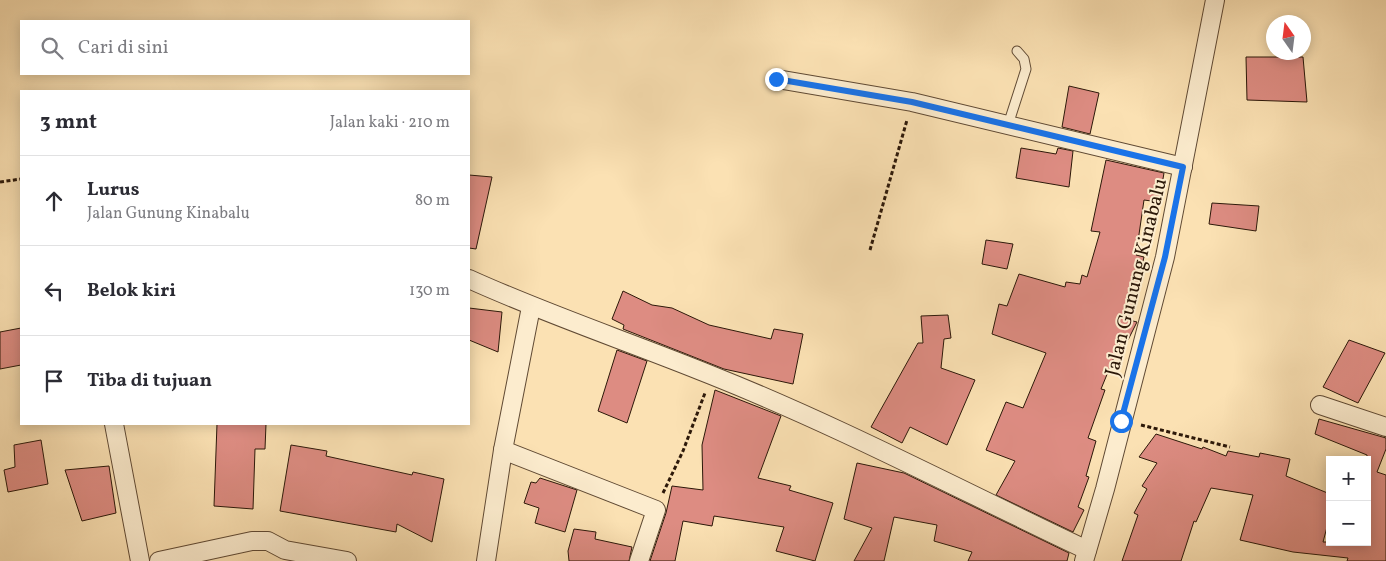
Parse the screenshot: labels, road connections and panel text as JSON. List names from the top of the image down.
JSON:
{
  "streets": {
    "street": ["Jalan Gunung Kinabalu"]
  },
  "north": "top",
  "page": {
    "search": "Cari di sini",
    "heading": ["3 mnt", "Jalan kaki · 210 m"],
    "list": [
      ["Lurus", "Jalan Gunung Kinabalu", "80 m"],
      ["Belok kiri", "130 m"],
      "Tiba di tujuan"
    ],
    "map_buttons": ["+", "−"]
  }
}
